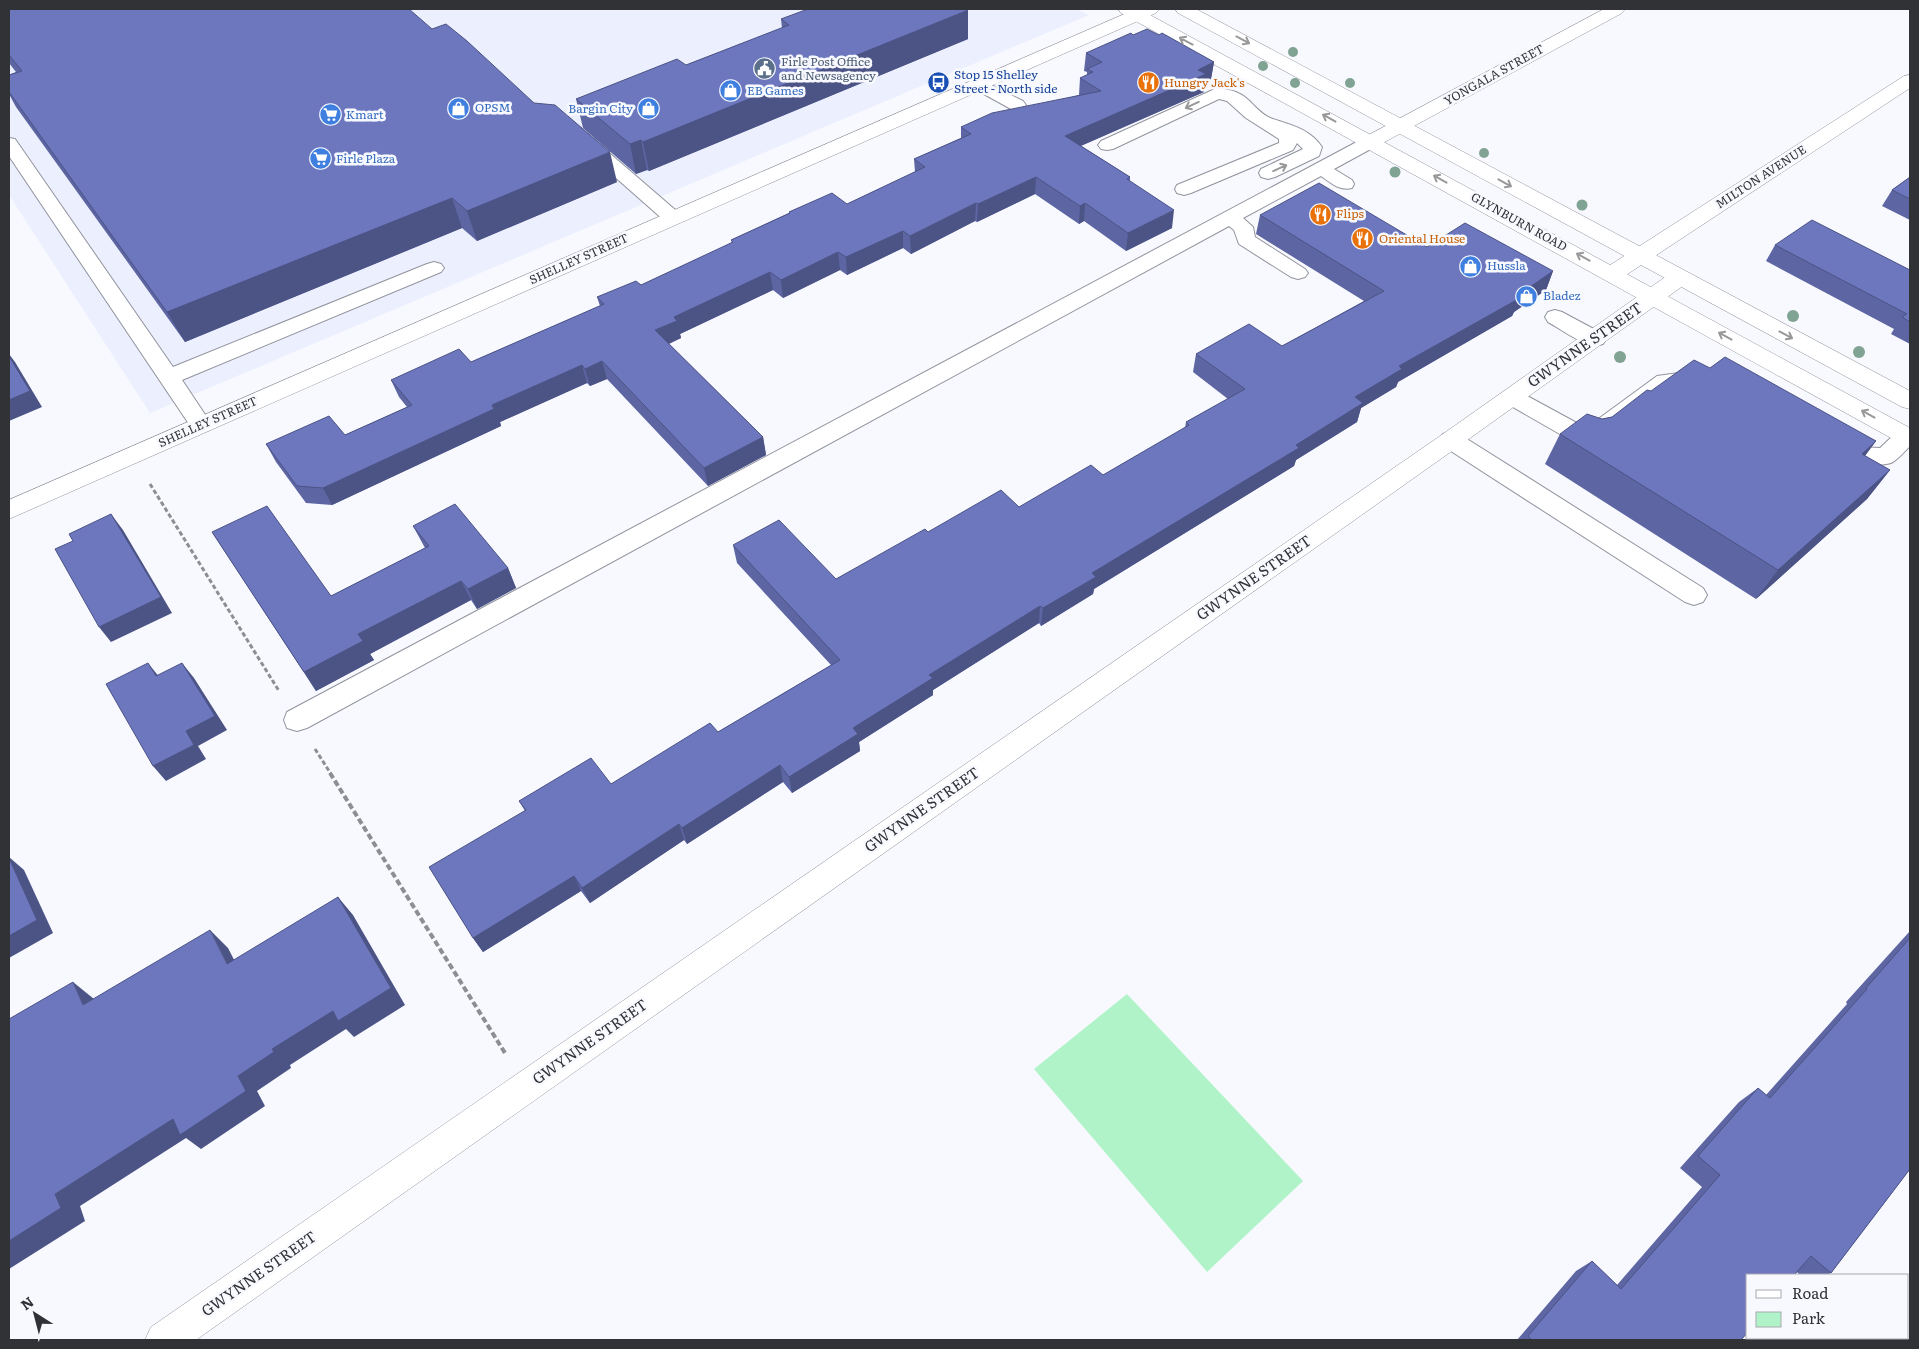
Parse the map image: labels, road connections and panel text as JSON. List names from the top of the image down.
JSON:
{
  "streets": {
    "street": [
      "YONGALA STREET",
      "MILTON AVENUE",
      "GLYNBURN ROAD",
      "SHELLEY STREET",
      "GWYNNE STREET"
    ]
  },
  "crossings": [
    ["YONGALA STREET", "GLYNBURN ROAD"],
    ["MILTON AVENUE", "GLYNBURN ROAD"],
    ["GLYNBURN ROAD", "SHELLEY STREET"],
    ["GLYNBURN ROAD", "GWYNNE STREET"]
  ],
  "places": {
    "public building": ["Firle Post Office and Newsagency"],
    "bus stop": ["Stop 15 Shelley Street - North side"],
    "restaurant": ["Hungry Jack's", "Flips", "Oriental House"],
    "shop": [
      "EB Games",
      "OPSM",
      "Bargin City",
      "Hussla",
      "Bladez"
    ],
    "supermarket": ["Kmart", "Firle Plaza"]
  },
  "legend": ["Road", "Park"],
  "north": "top left"
}
